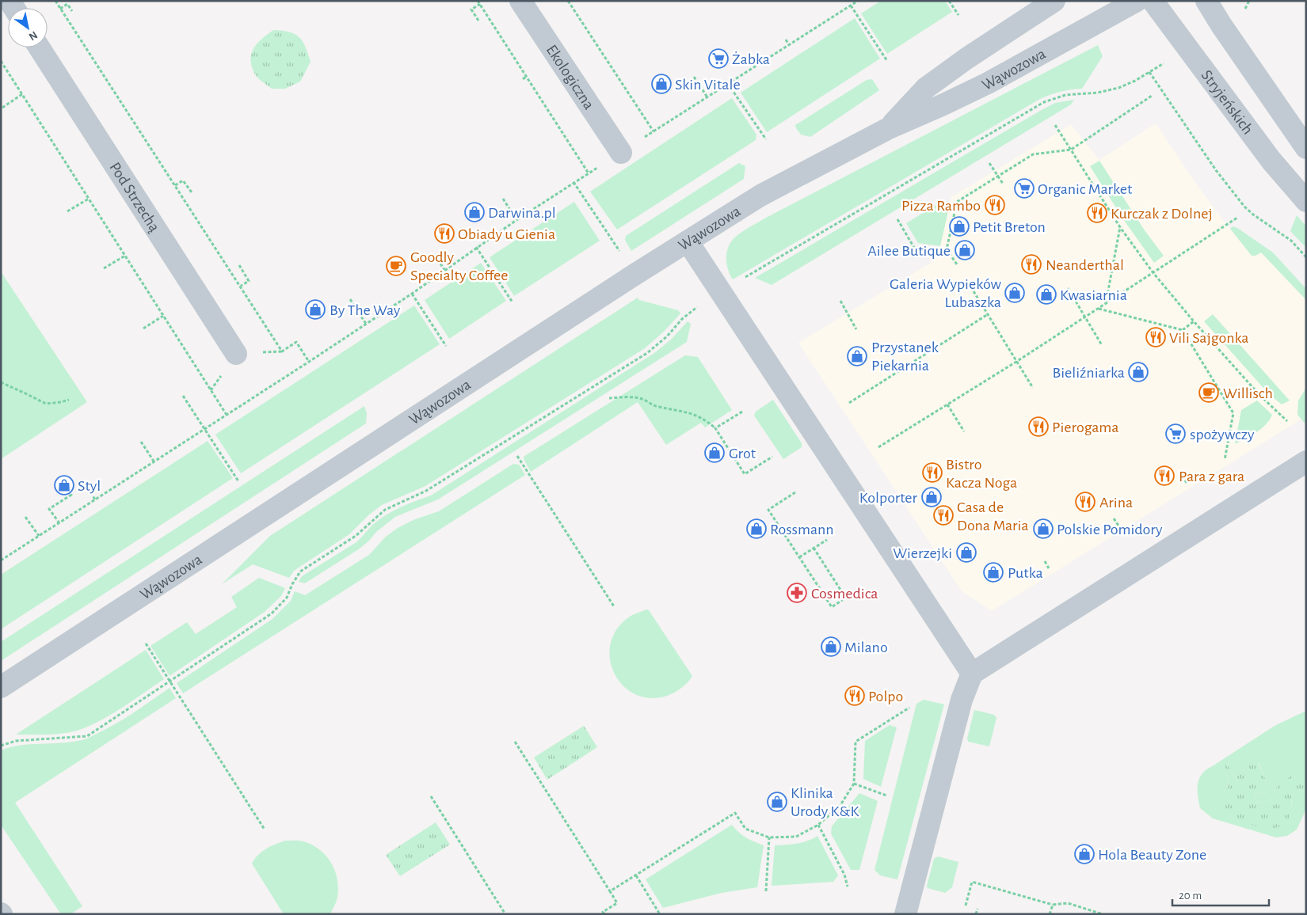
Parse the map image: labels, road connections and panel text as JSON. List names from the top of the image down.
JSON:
{
  "streets": {
    "street": [
      "Wąwozowa",
      "Ekologiczna",
      "Stryjeńskich",
      "Pod Strzechą"
    ]
  },
  "places": {
    "supermarket": ["Żabka", "Organic Market", "spożywczy"],
    "shop": [
      "Skin Vitale",
      "Darwina.pl",
      "Petit Breton",
      "Ailee Butique",
      "Galeria Wypieków Lubaszka",
      "Kwasiarnia",
      "By The Way",
      "Przystanek Piekarnia",
      "Bieliźniarka",
      "Grot",
      "Styl",
      "Kolporter",
      "Rossmann",
      "Polskie Pomidory",
      "Wierzejki",
      "Putka",
      "Milano",
      "Klinika Urody K&K",
      "Hola Beauty Zone"
    ],
    "restaurant": [
      "Pizza Rambo",
      "Kurczak z Dolnej",
      "Obiady u Gienia",
      "Neanderthal",
      "Vili Sajgonka",
      "Pierogama",
      "Bistro Kacza Noga",
      "Para z gara",
      "Arina",
      "Casa de Dona Maria",
      "Polpo"
    ],
    "cafe": ["Goodly Specialty Coffee", "Willisch"],
    "pharmacy": ["Cosmedica"]
  },
  "scale_bar": "20 m",
  "north": "bottom right"
}
